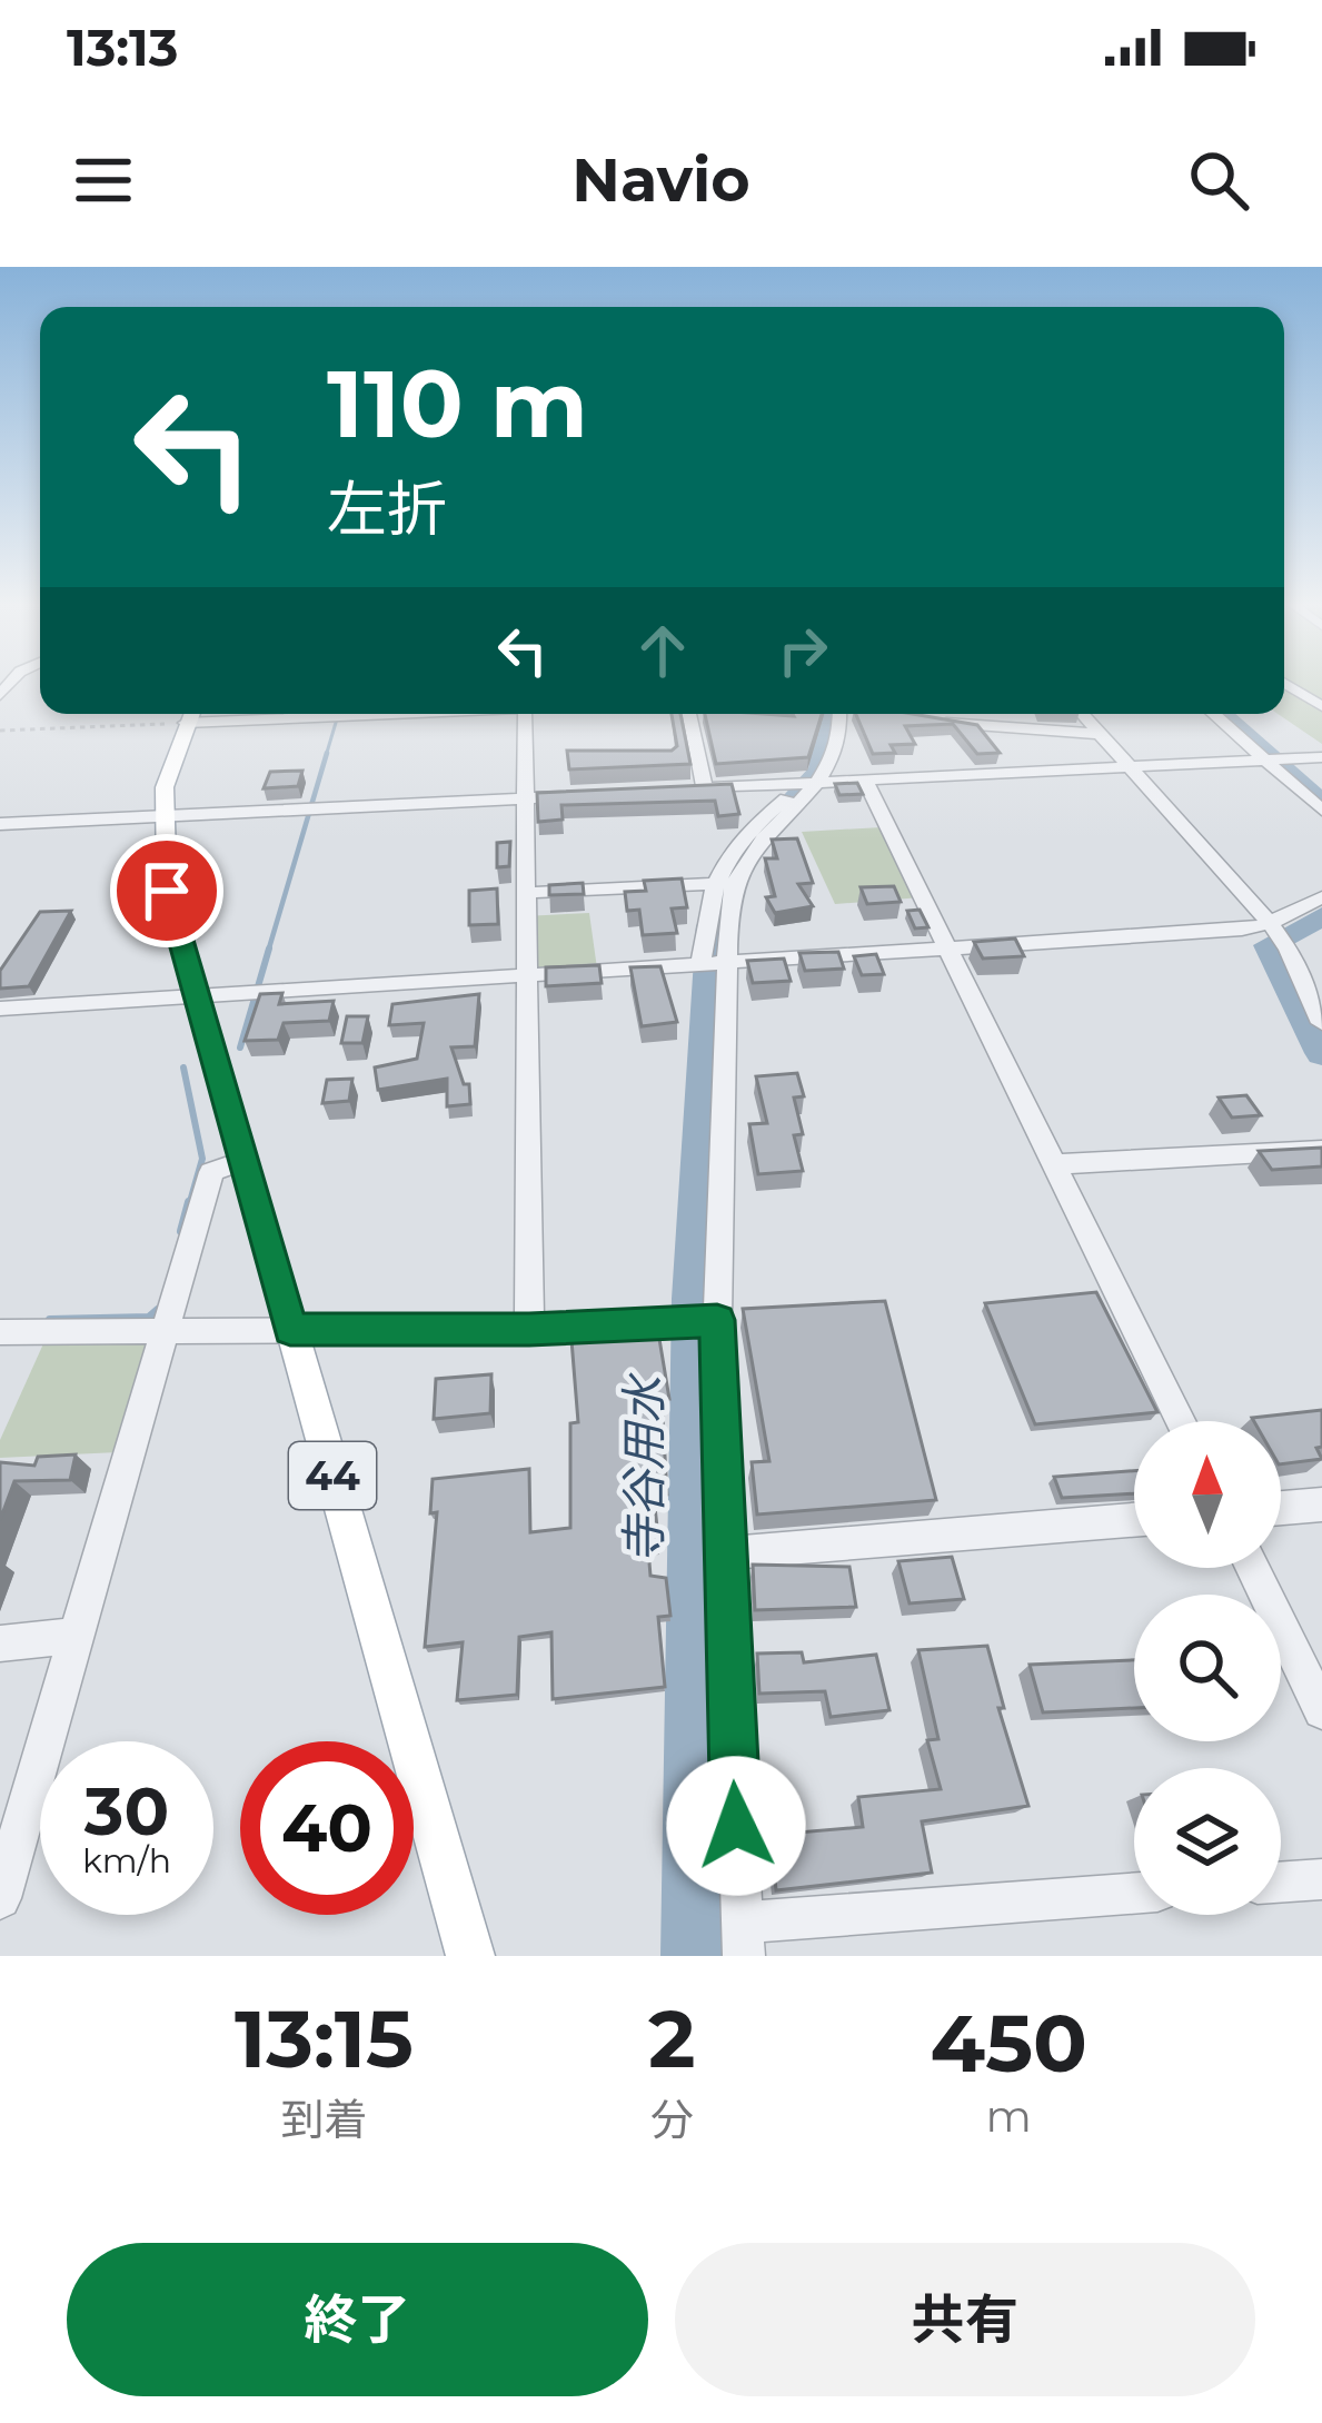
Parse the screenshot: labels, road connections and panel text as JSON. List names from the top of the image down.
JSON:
{
  "streets": {
    "main road": ["44"]
  },
  "water": ["寺谷用水"],
  "north": "top",
  "page": {
    "status": "13:13",
    "header": "Navio",
    "turn": ["110 m", "左折"],
    "speed": "30 km/h",
    "limit": "40",
    "eta": [
      "13:15",
      "到着",
      "2",
      "分",
      "450",
      "m"
    ],
    "buttons": ["終了", "共有"]
  }
}
